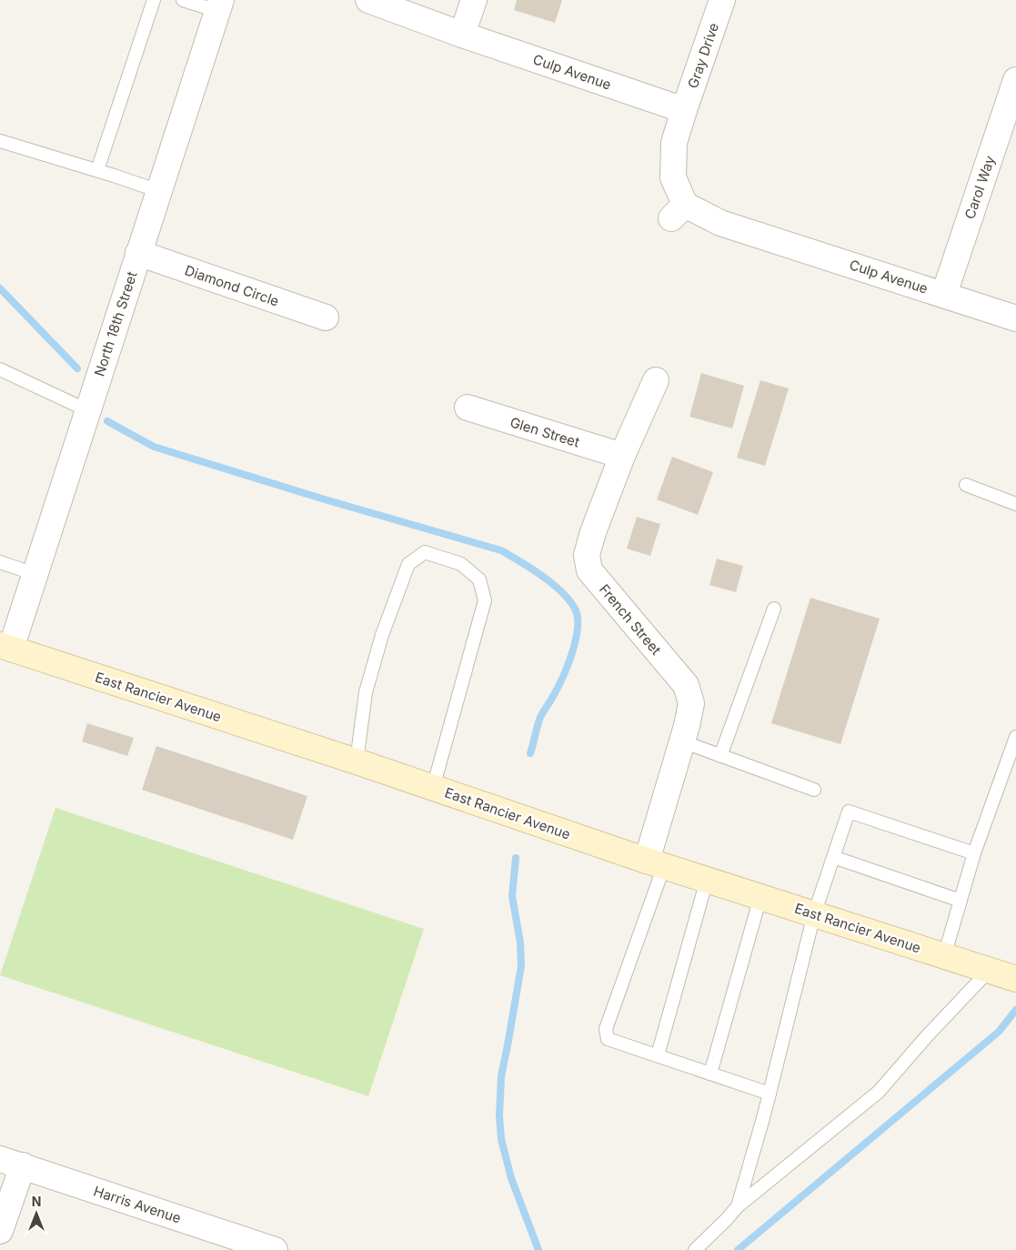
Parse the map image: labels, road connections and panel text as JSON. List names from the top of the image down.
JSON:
{
  "streets": {
    "main road": ["East Rancier Avenue"],
    "street": [
      "Gray Drive",
      "Culp Avenue",
      "Carol Way",
      "Diamond Circle",
      "North 18th Street",
      "Glen Street",
      "French Street",
      "Harris Avenue"
    ]
  },
  "crossings": [
    ["Gray Drive", "Culp Avenue"],
    ["Culp Avenue", "Carol Way"],
    ["Diamond Circle", "North 18th Street"],
    ["North 18th Street", "East Rancier Avenue"],
    ["Glen Street", "French Street"],
    ["French Street", "East Rancier Avenue"]
  ],
  "north": "top"
}
